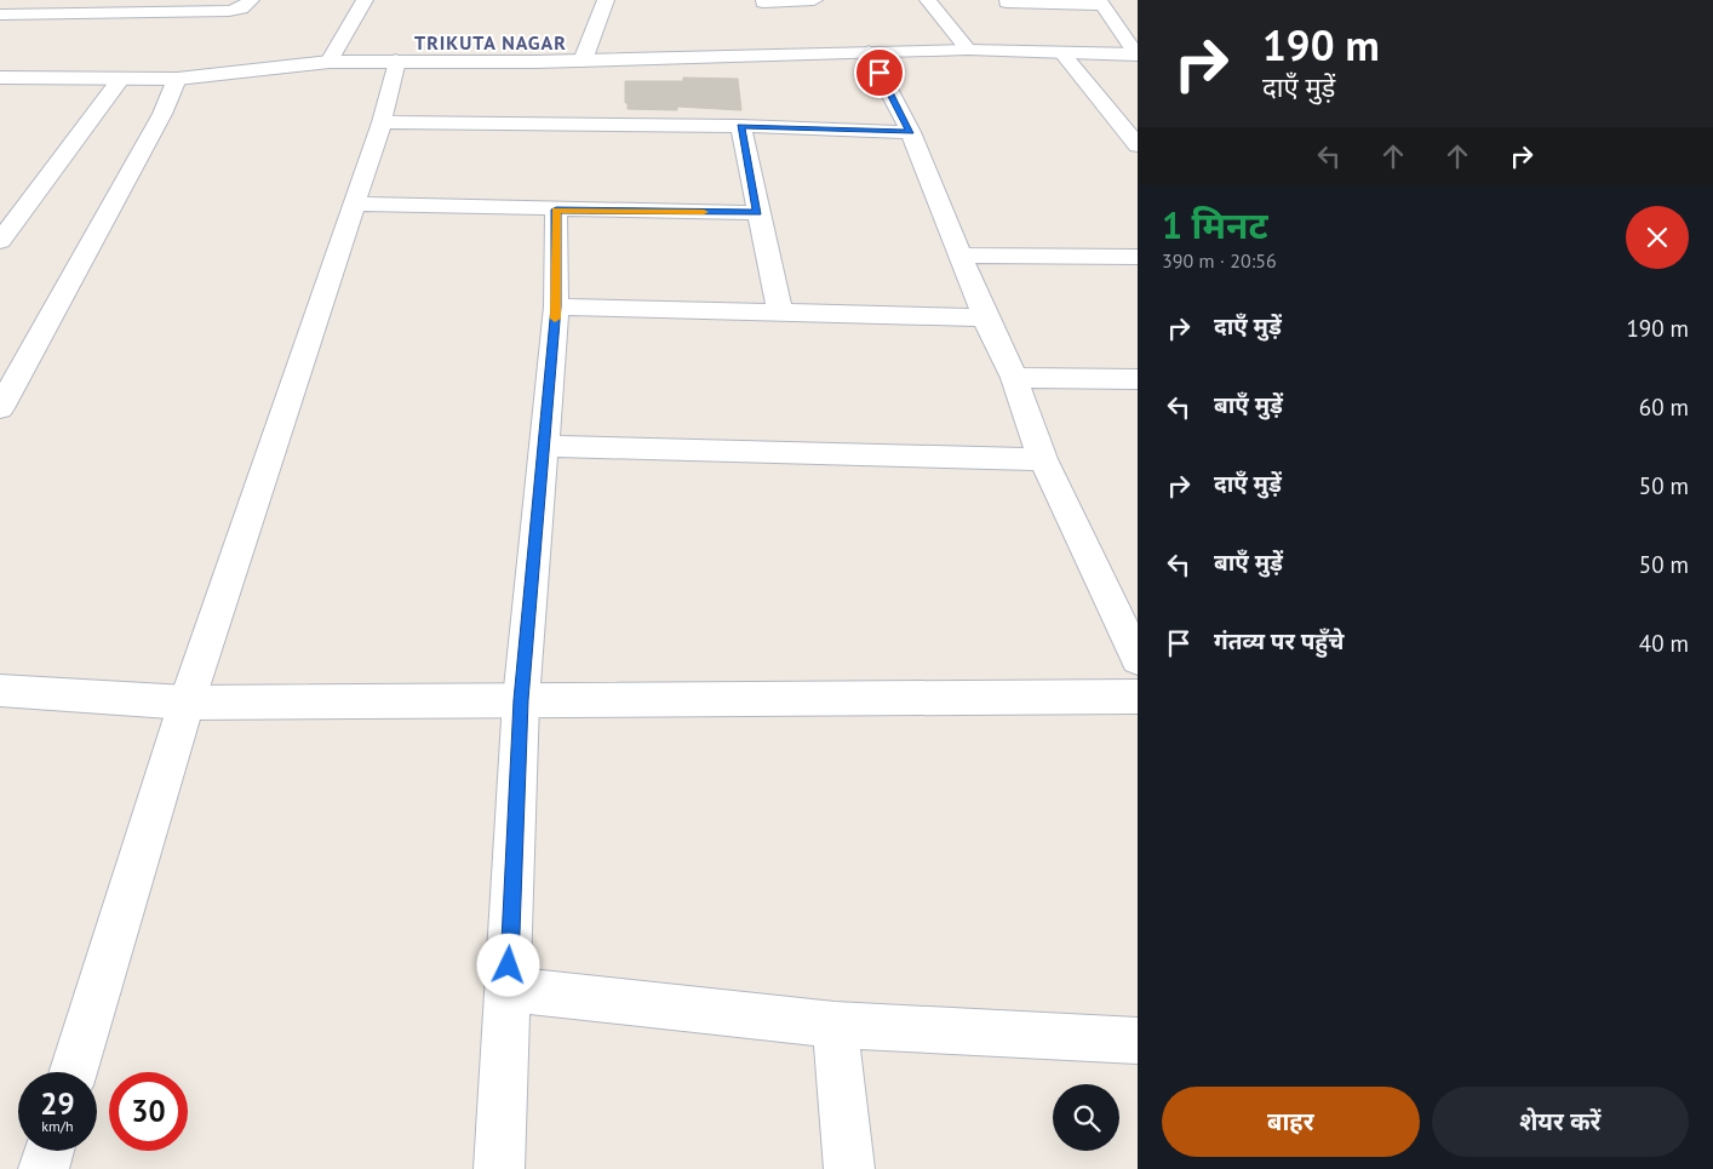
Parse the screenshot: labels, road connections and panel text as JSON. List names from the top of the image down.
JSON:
{
  "districts": ["TRIKUTA NAGAR"],
  "page": {
    "turn": ["190 m", "दाएँ मुड़ें"],
    "heading": ["1 मिनट", "390 m · 20:56"],
    "list": [
      {
        "name": "दाएँ मुड़ें",
        "value": "190 m"
      },
      {
        "name": "बाएँ मुड़ें",
        "value": "60 m"
      },
      {
        "name": "दाएँ मुड़ें",
        "value": "50 m"
      },
      {
        "name": "बाएँ मुड़ें",
        "value": "50 m"
      },
      {
        "name": "गंतव्य पर पहुँचे",
        "value": "40 m"
      }
    ],
    "speed": "29 km/h",
    "limit": "30",
    "buttons": ["बाहर", "शेयर करें"]
  }
}
